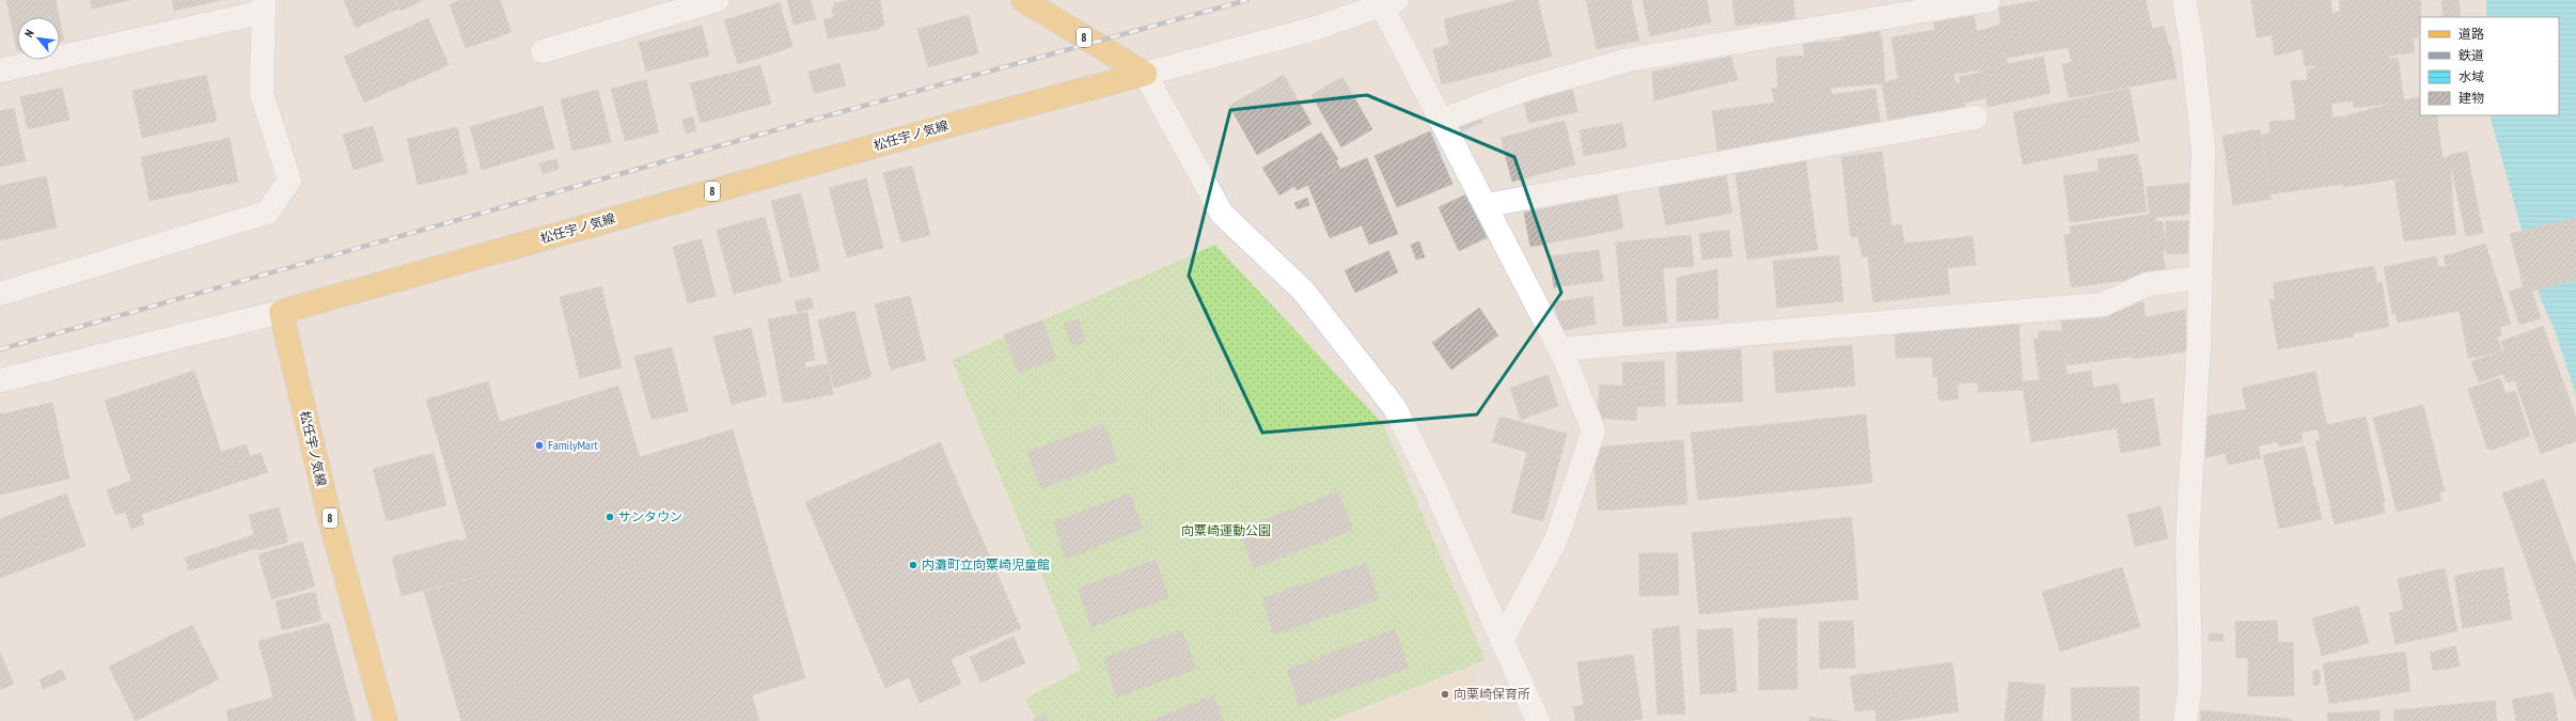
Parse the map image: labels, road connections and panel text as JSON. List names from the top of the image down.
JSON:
{
  "streets": {
    "main road": ["8", "松任宇ノ気線"]
  },
  "crossings": [
    ["8", "松任宇ノ気線"]
  ],
  "parks": ["向粟崎運動公園"],
  "places": [
    "FamilyMart",
    "サンタウン",
    "内灘町立向粟崎児童館",
    "向栗崎保育所"
  ],
  "legend": [
    "道路",
    "鉄道",
    "水域",
    "建物"
  ],
  "north": "top left"
}
